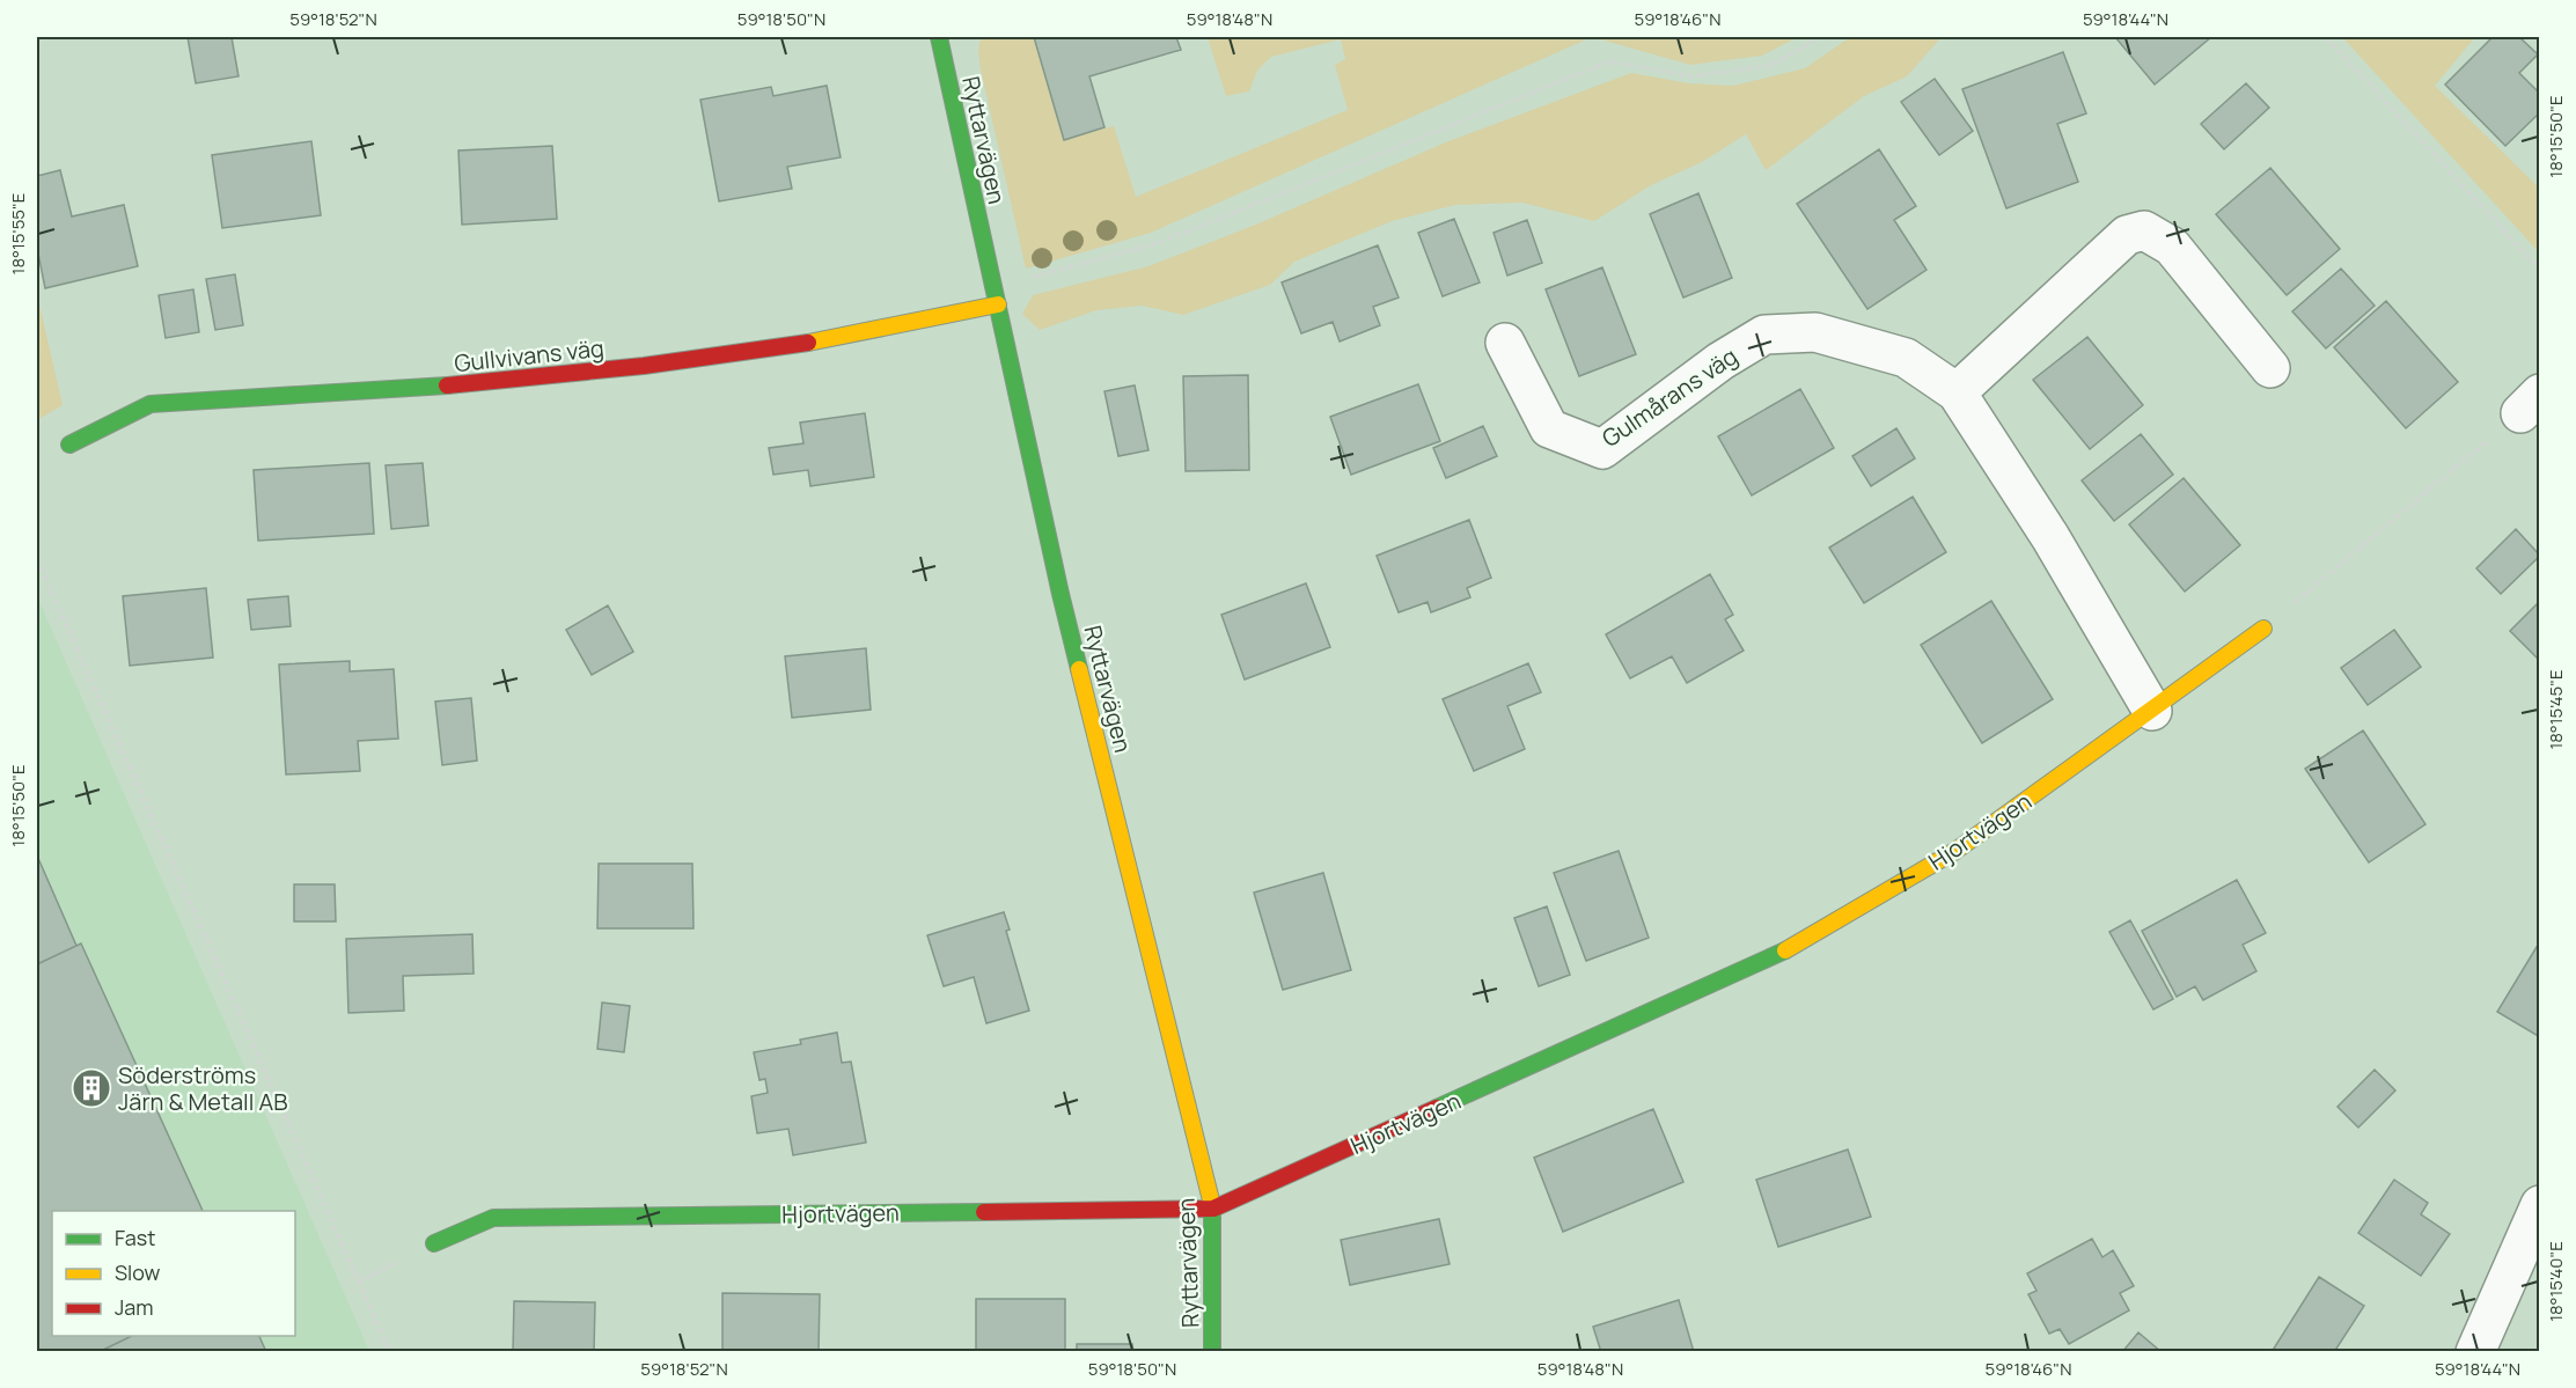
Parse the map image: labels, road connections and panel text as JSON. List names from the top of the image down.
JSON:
{
  "streets": {
    "street": [
      "Ryttarvägen",
      "Gullvivans väg",
      "Gulmårans väg",
      "Hjortvägen"
    ]
  },
  "crossings": [
    ["Ryttarvägen", "Gullvivans väg"],
    ["Ryttarvägen", "Hjortvägen"],
    ["Gulmårans väg", "Hjortvägen"]
  ],
  "places": {
    "building": ["Söderströms Järn & Metall AB"]
  },
  "legend": ["Fast", "Slow", "Jam"],
  "coordinates": [
    "59°18'52\"N",
    "59°18'50\"N",
    "59°18'48\"N",
    "59°18'46\"N",
    "59°18'44\"N",
    "18°15'50\"E",
    "18°15'55\"E",
    "18°15'45\"E",
    "18°15'40\"E"
  ]
}
